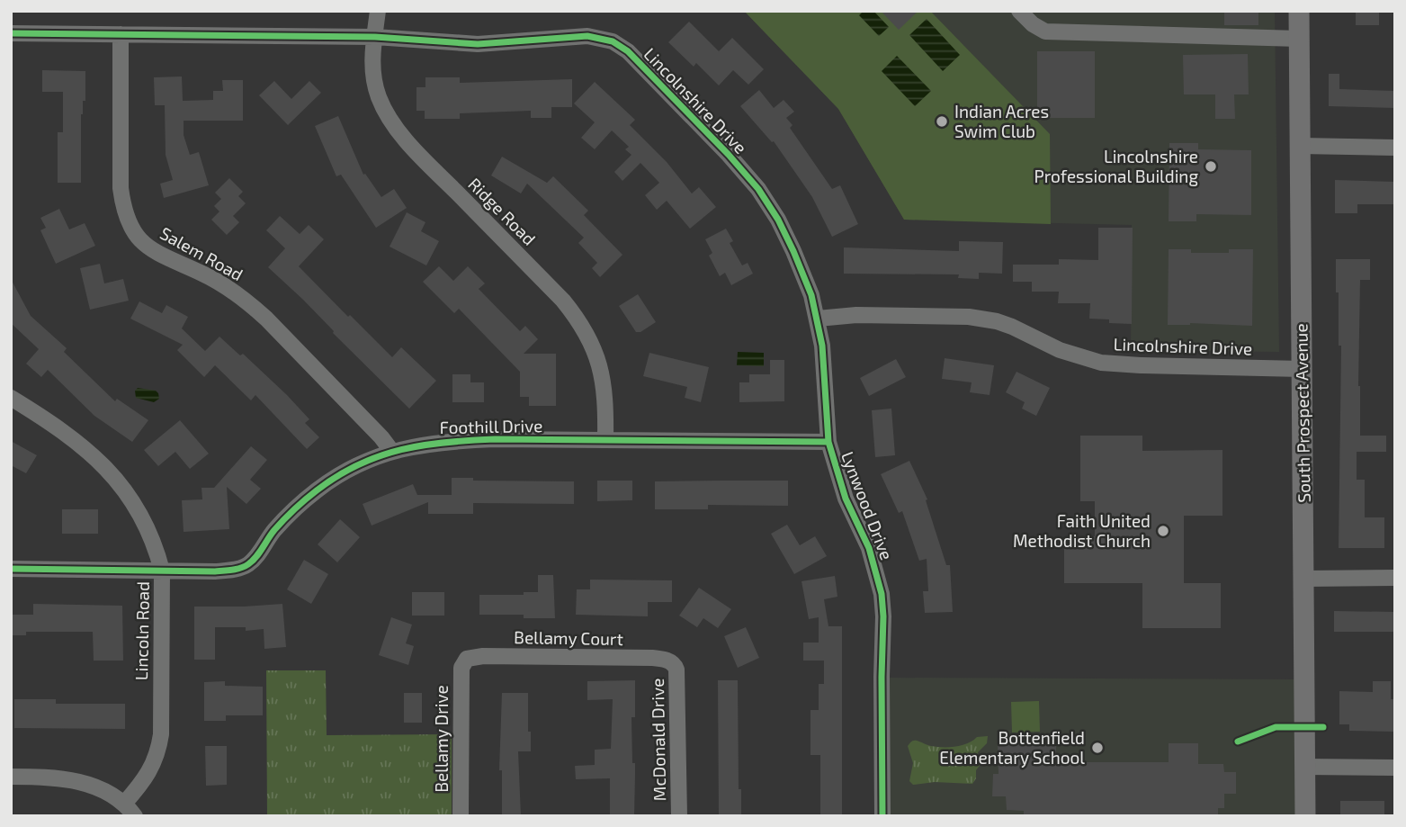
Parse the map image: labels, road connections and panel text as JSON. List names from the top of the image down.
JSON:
{
  "streets": {
    "main road": ["South Prospect Avenue"],
    "street": [
      "Lincolnshire Drive",
      "Ridge Road",
      "Salem Road",
      "Foothill Drive",
      "Lynwood Drive",
      "Lincoln Road",
      "Bellamy Court",
      "Bellamy Drive",
      "McDonald Drive"
    ]
  },
  "crossings": [
    ["Lincolnshire Drive", "Ridge Road"],
    ["Lincolnshire Drive", "Salem Road"],
    ["Lincolnshire Drive", "South Prospect Avenue"],
    ["Lincolnshire Drive", "Lynwood Drive"],
    ["Ridge Road", "Foothill Drive"],
    ["Salem Road", "Foothill Drive"],
    ["Foothill Drive", "Lynwood Drive"],
    ["Foothill Drive", "Lincoln Road"],
    ["Bellamy Court", "Bellamy Drive"],
    ["Bellamy Court", "McDonald Drive"]
  ],
  "places": [
    "Indian Acres Swim Club",
    "Lincolnshire Professional Building",
    "Faith United Methodist Church",
    "Bottenfield Elementary School"
  ]
}
